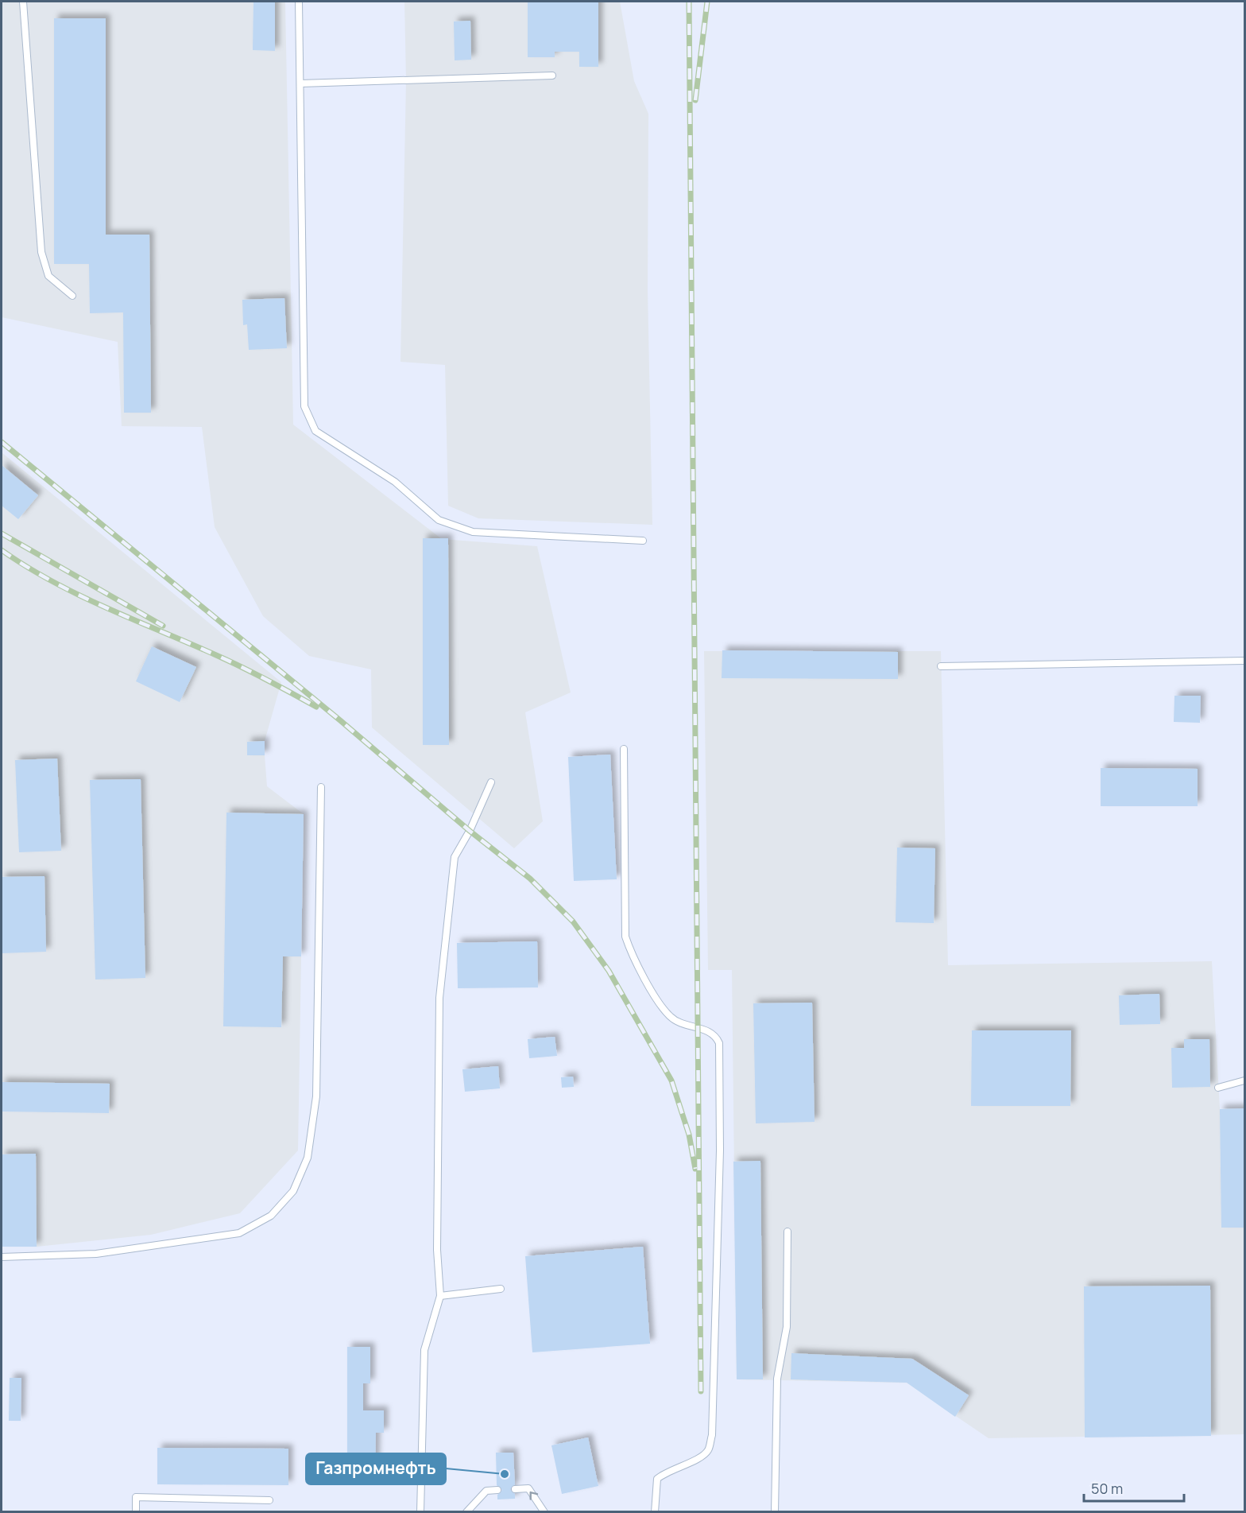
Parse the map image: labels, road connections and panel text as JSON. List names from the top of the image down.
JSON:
{
  "places": ["Газпромнефть"],
  "scale_bar": "50 m"
}
